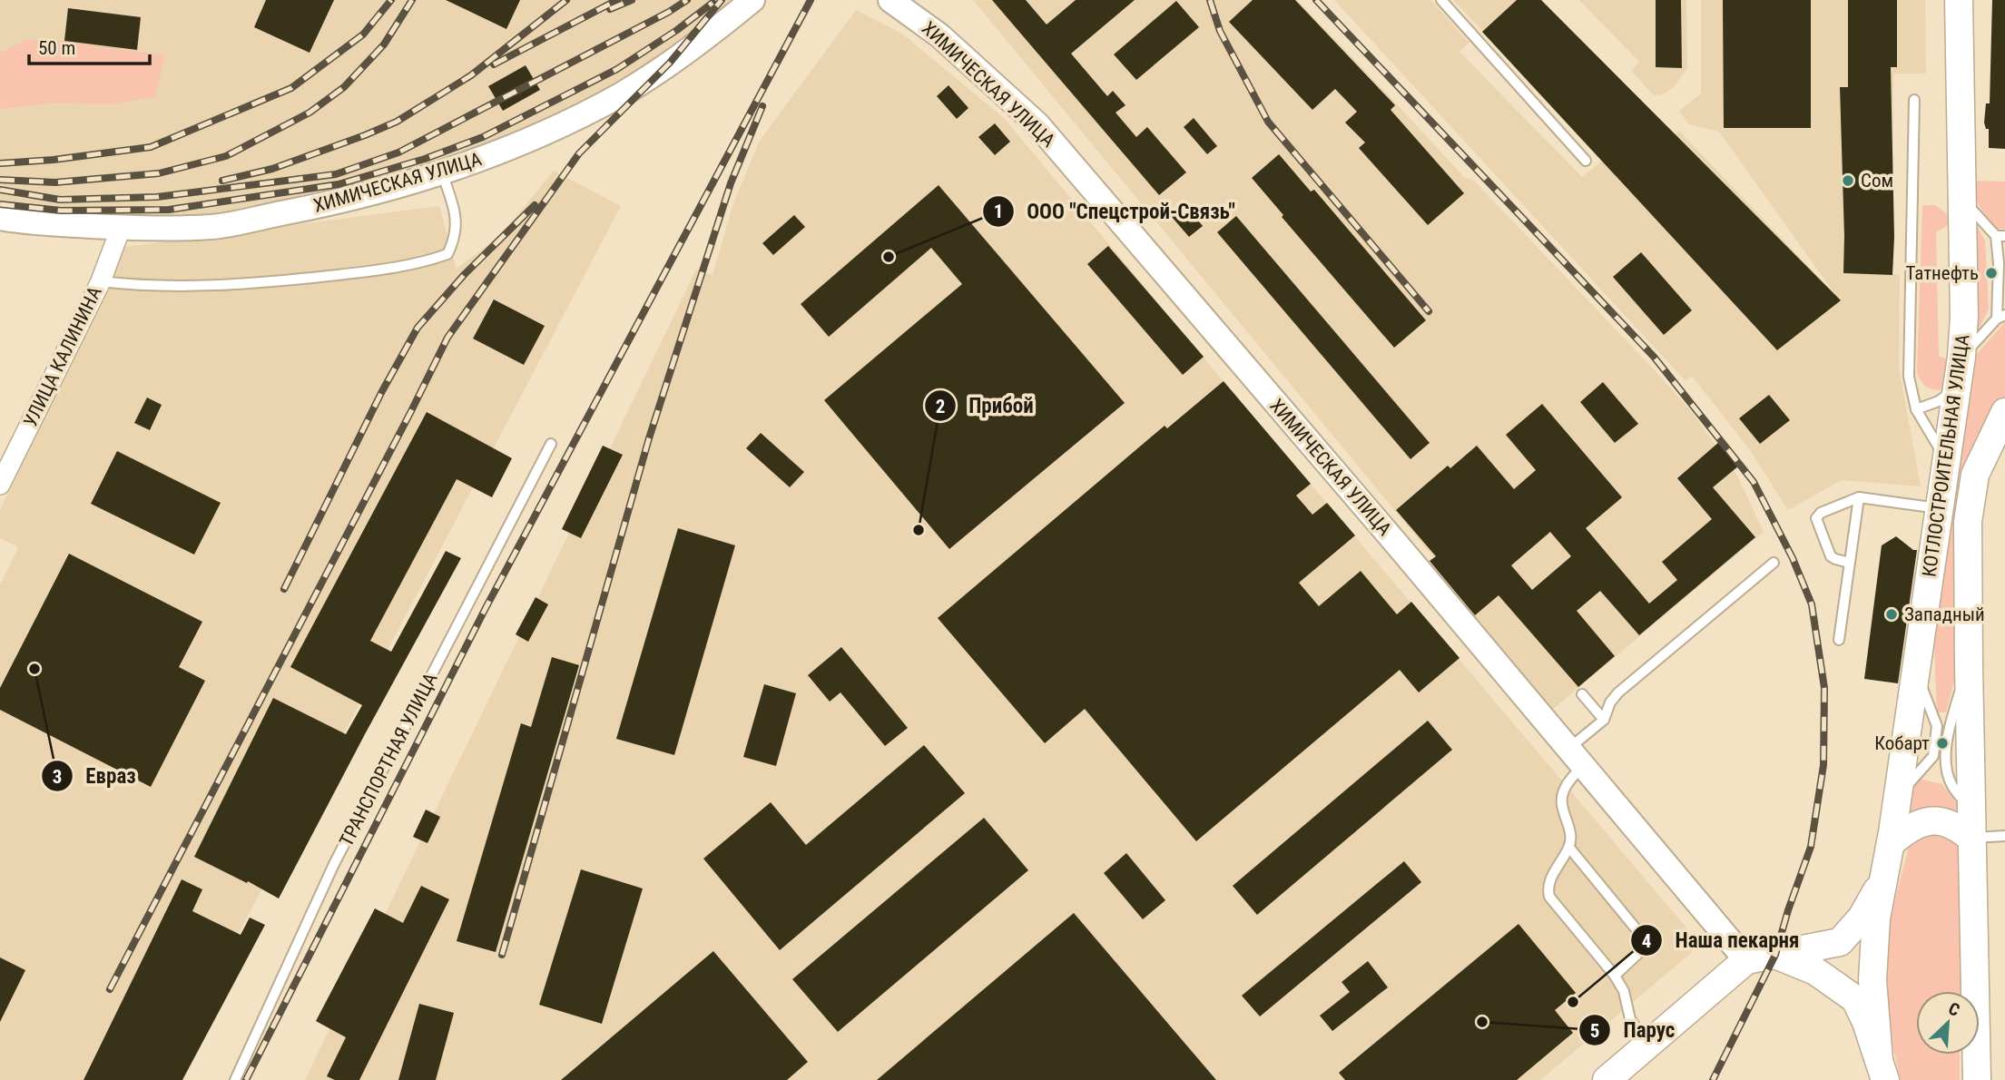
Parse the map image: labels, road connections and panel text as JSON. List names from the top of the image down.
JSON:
{
  "streets": {
    "main road": ["КОТЛОСТРОИТЕЛЬНАЯ УЛИЦА"],
    "street": ["ХИМИЧЕСКАЯ УЛИЦА", "УЛИЦА КАЛИНИНА"],
    "lane": ["ТРАНСПОРТНАЯ УЛИЦА"]
  },
  "crossings": [
    ["ХИМИЧЕСКАЯ УЛИЦА", "УЛИЦА КАЛИНИНА"]
  ],
  "places": [
    "Сом",
    "ООО \"Спецстрой-Связь\"",
    "Татнефть",
    "Прибой",
    "Западный",
    "Евраз",
    "Кобарт",
    "Наша пекарня",
    "Парус"
  ],
  "scale_bar": "50 m",
  "north": "top right"
}
